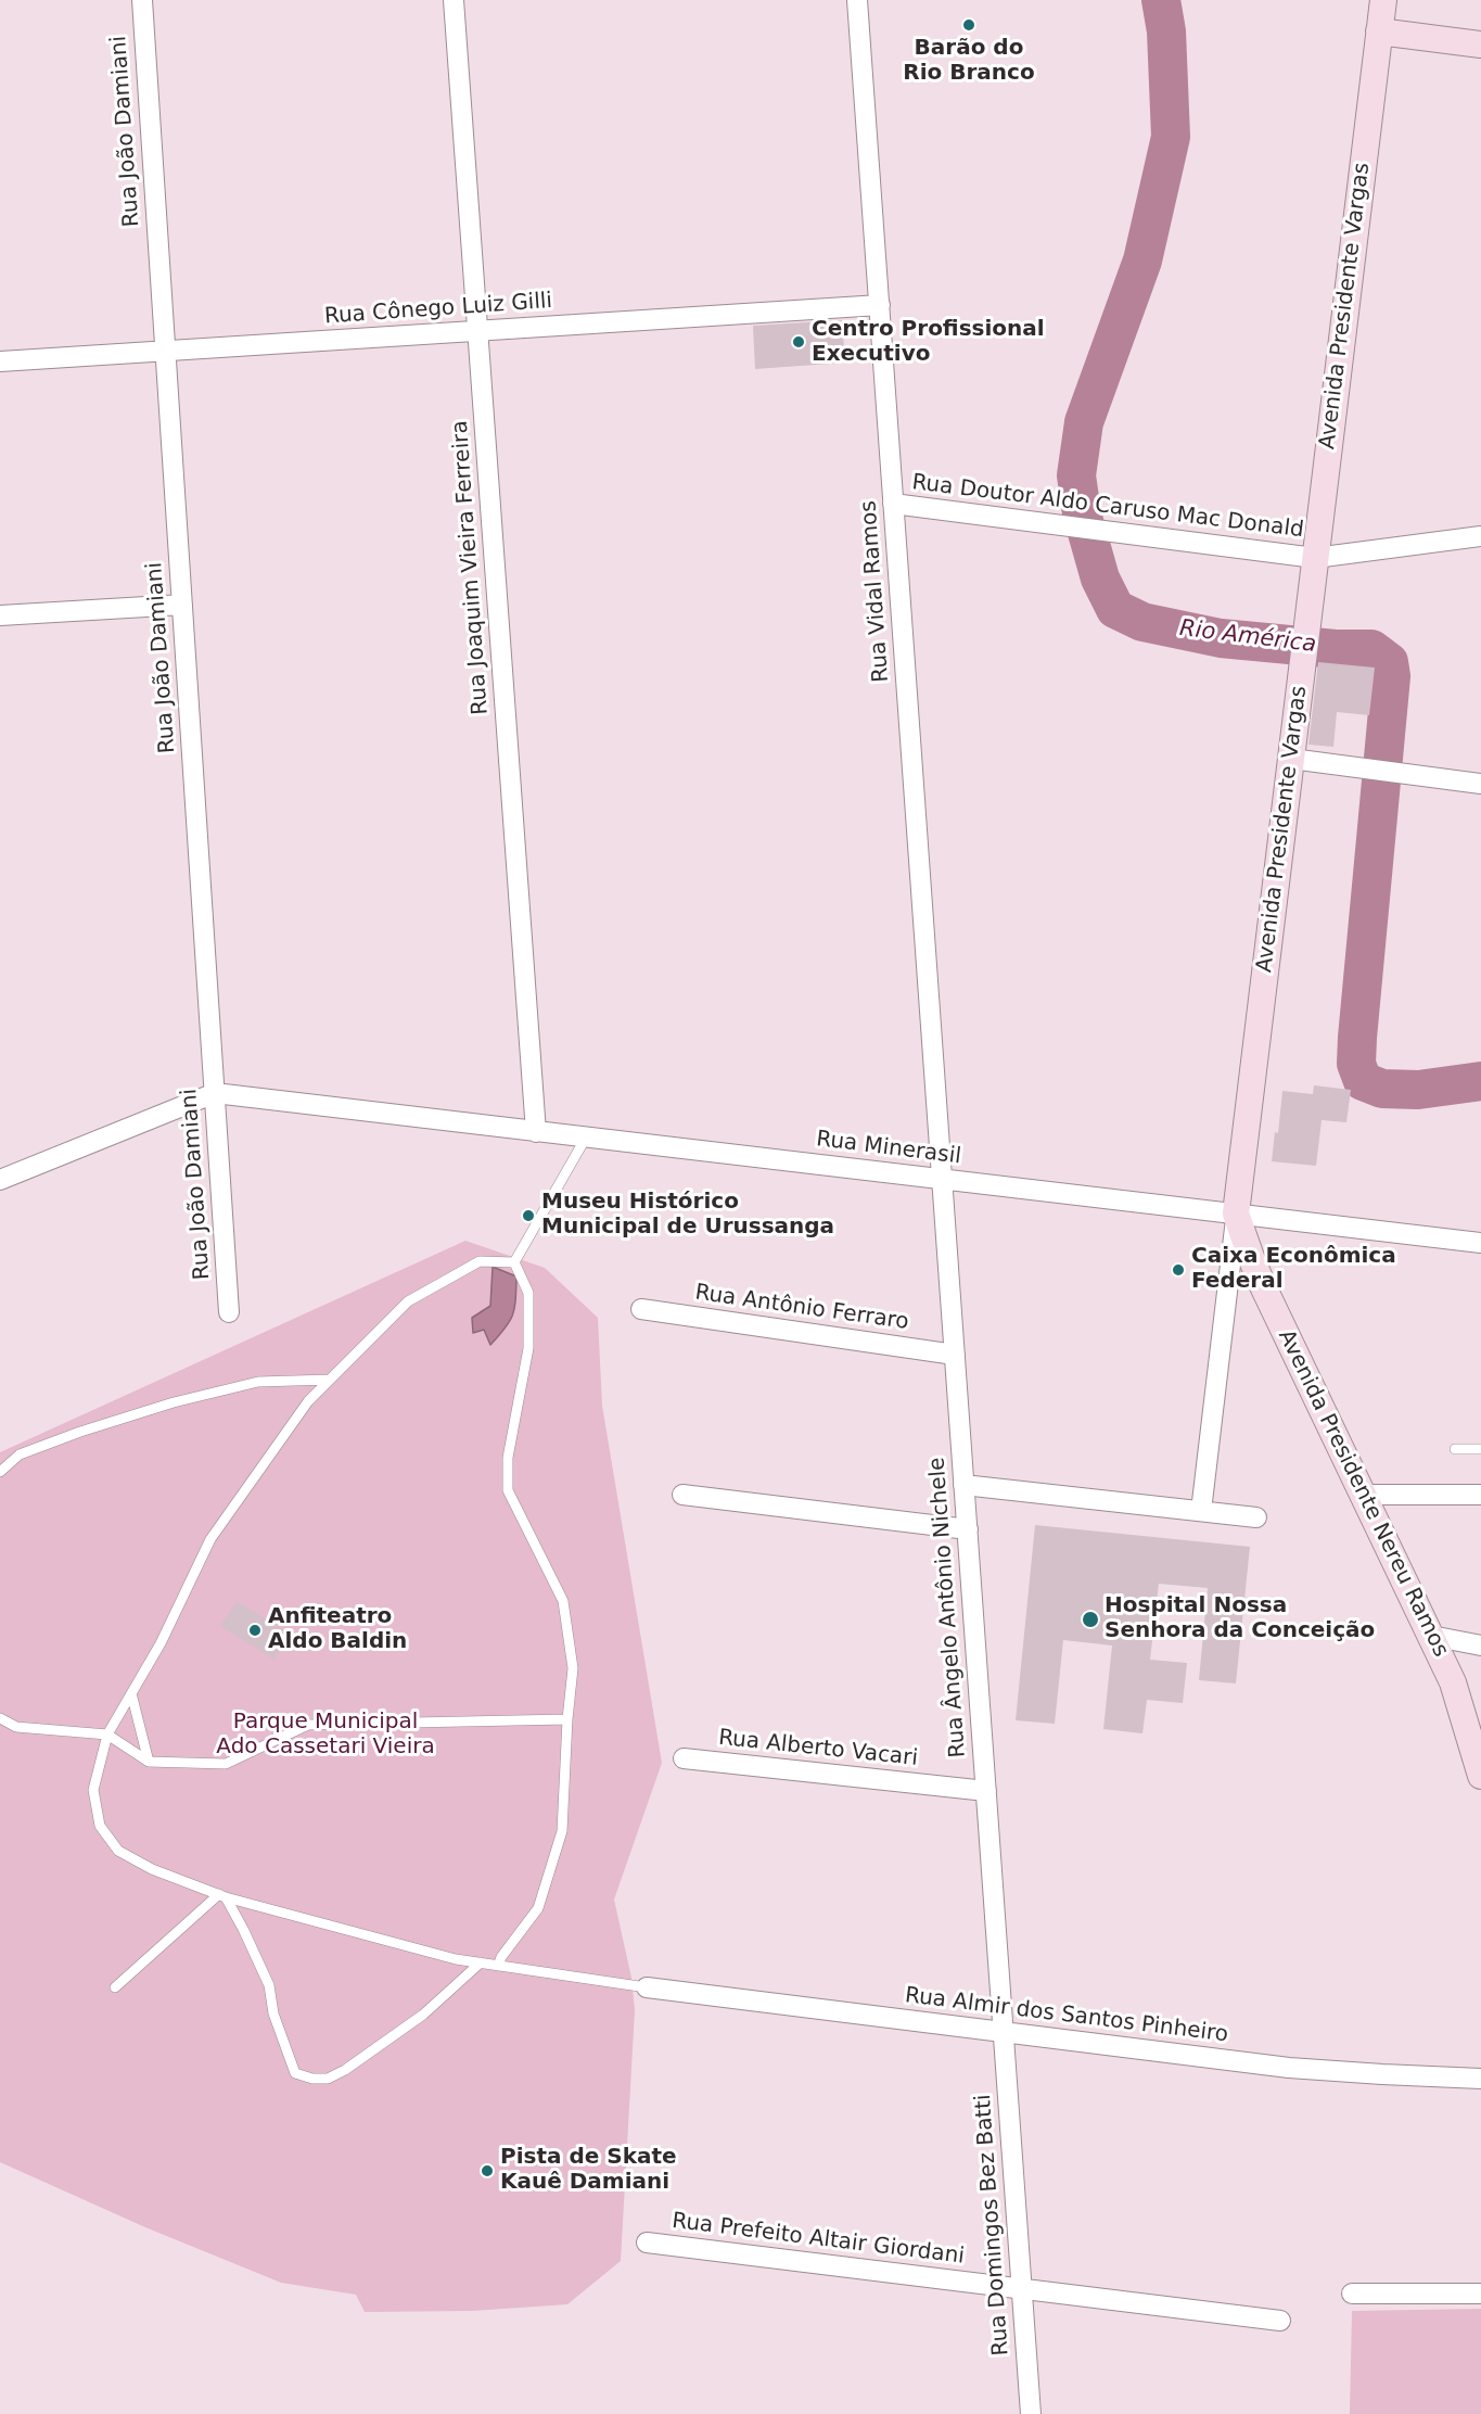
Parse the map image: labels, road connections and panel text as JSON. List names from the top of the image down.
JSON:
{
  "streets": {
    "street": [
      "Rua João Damiani",
      "Avenida Presidente Vargas",
      "Rua Cônego Luiz Gilli",
      "Rua Doutor Aldo Caruso Mac Donald",
      "Rua Joaquim Vieira Ferreira",
      "Rua Vidal Ramos",
      "Rua Minerasil",
      "Rua Antônio Ferraro",
      "Avenida Presidente Nereu Ramos",
      "Rua Ângelo Antônio Nichele",
      "Rua Alberto Vacari",
      "Rua Almir dos Santos Pinheiro",
      "Rua Domingos Bez Batti",
      "Rua Prefeito Altair Giordani"
    ]
  },
  "crossings": [
    ["Rua João Damiani", "Rua Cônego Luiz Gilli"],
    ["Rua João Damiani", "Rua Minerasil"],
    ["Avenida Presidente Vargas", "Rua Doutor Aldo Caruso Mac Donald"],
    ["Avenida Presidente Vargas", "Rua Minerasil"],
    ["Avenida Presidente Vargas", "Avenida Presidente Nereu Ramos"],
    ["Rua Cônego Luiz Gilli", "Rua Joaquim Vieira Ferreira"],
    ["Rua Cônego Luiz Gilli", "Rua Vidal Ramos"],
    ["Rua Doutor Aldo Caruso Mac Donald", "Rua Vidal Ramos"],
    ["Rua Joaquim Vieira Ferreira", "Rua Minerasil"],
    ["Rua Vidal Ramos", "Rua Minerasil"],
    ["Rua Vidal Ramos", "Rua Ângelo Antônio Nichele"],
    ["Rua Minerasil", "Avenida Presidente Nereu Ramos"],
    ["Rua Minerasil", "Rua Ângelo Antônio Nichele"],
    ["Rua Antônio Ferraro", "Rua Ângelo Antônio Nichele"],
    ["Rua Ângelo Antônio Nichele", "Rua Alberto Vacari"],
    ["Rua Ângelo Antônio Nichele", "Rua Almir dos Santos Pinheiro"],
    ["Rua Ângelo Antônio Nichele", "Rua Domingos Bez Batti"],
    ["Rua Almir dos Santos Pinheiro", "Rua Domingos Bez Batti"],
    ["Rua Domingos Bez Batti", "Rua Prefeito Altair Giordani"]
  ],
  "water": ["Rio América"],
  "parks": ["Parque Municipal Ado Cassetari Vieira"],
  "places": [
    "Barão do Rio Branco",
    "Centro Profissional Executivo",
    "Museu Histórico Municipal de Urussanga",
    "Caixa Econômica Federal",
    "Hospital Nossa Senhora da Conceição",
    "Anfiteatro Aldo Baldin",
    "Pista de Skate Kauê Damiani"
  ]
}
